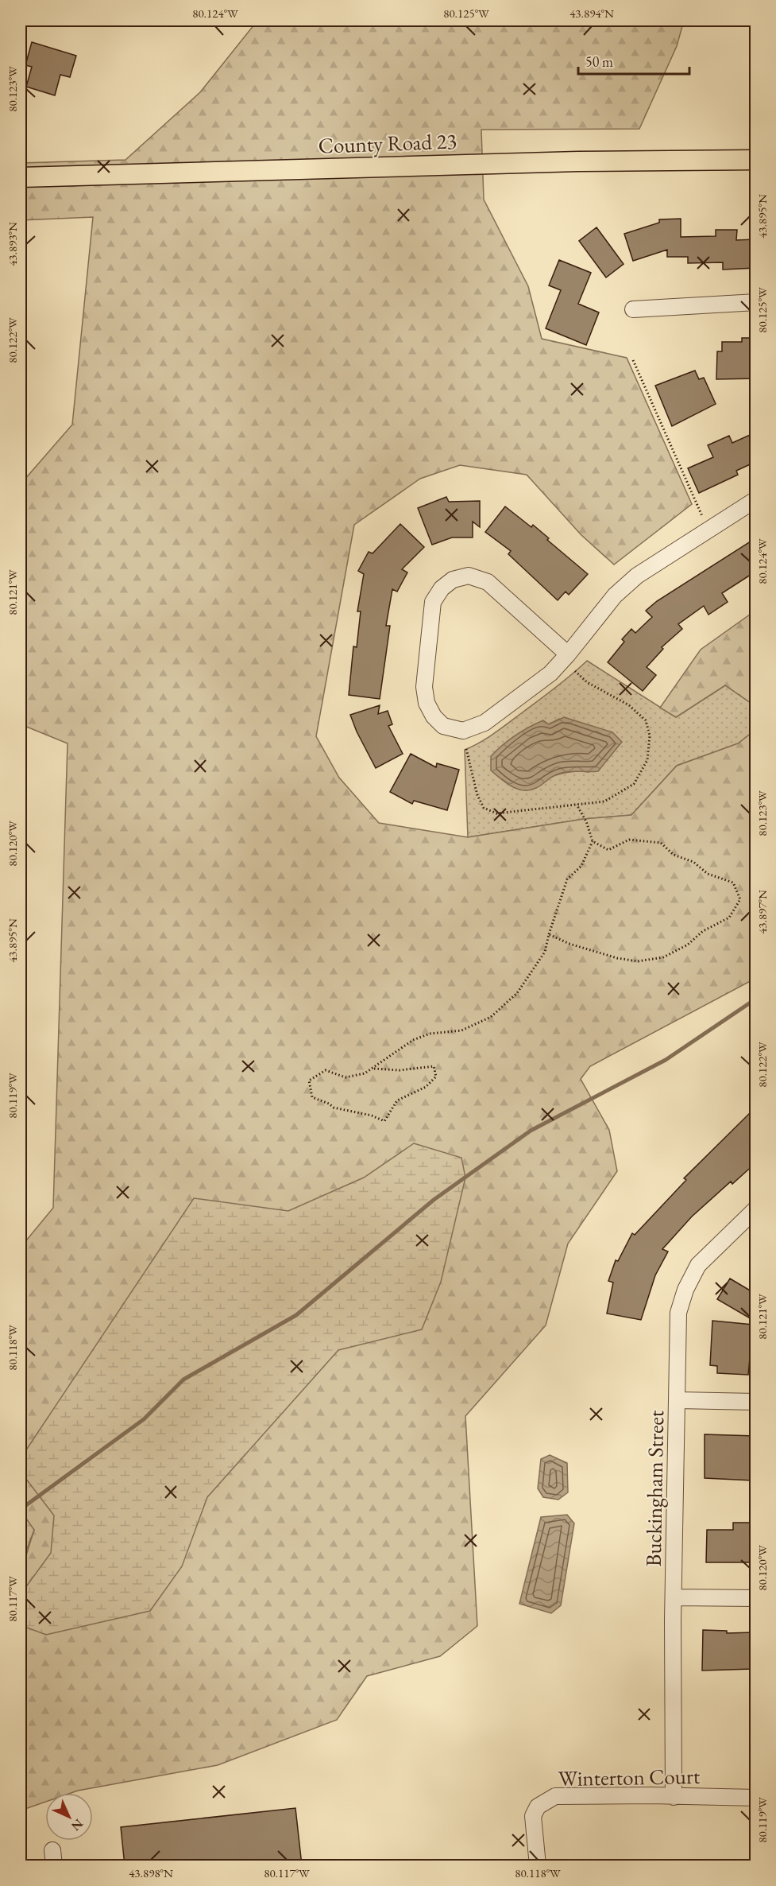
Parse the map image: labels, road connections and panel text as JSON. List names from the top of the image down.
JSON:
{
  "streets": {
    "main road": ["County Road 23"],
    "street": ["Buckingham Street", "Winterton Court"]
  },
  "crossings": [
    ["Buckingham Street", "Winterton Court"]
  ],
  "scale_bar": "50 m",
  "north": "bottom right",
  "coordinates": [
    "80.124°W",
    "80.125°W",
    "43.894°N",
    "80.123°W",
    "43.895°N",
    "43.893°N",
    "80.122°W",
    "80.121°W",
    "80.120°W",
    "43.897°N",
    "80.119°W",
    "80.118°W",
    "80.117°W",
    "43.898°N"
  ]
}
